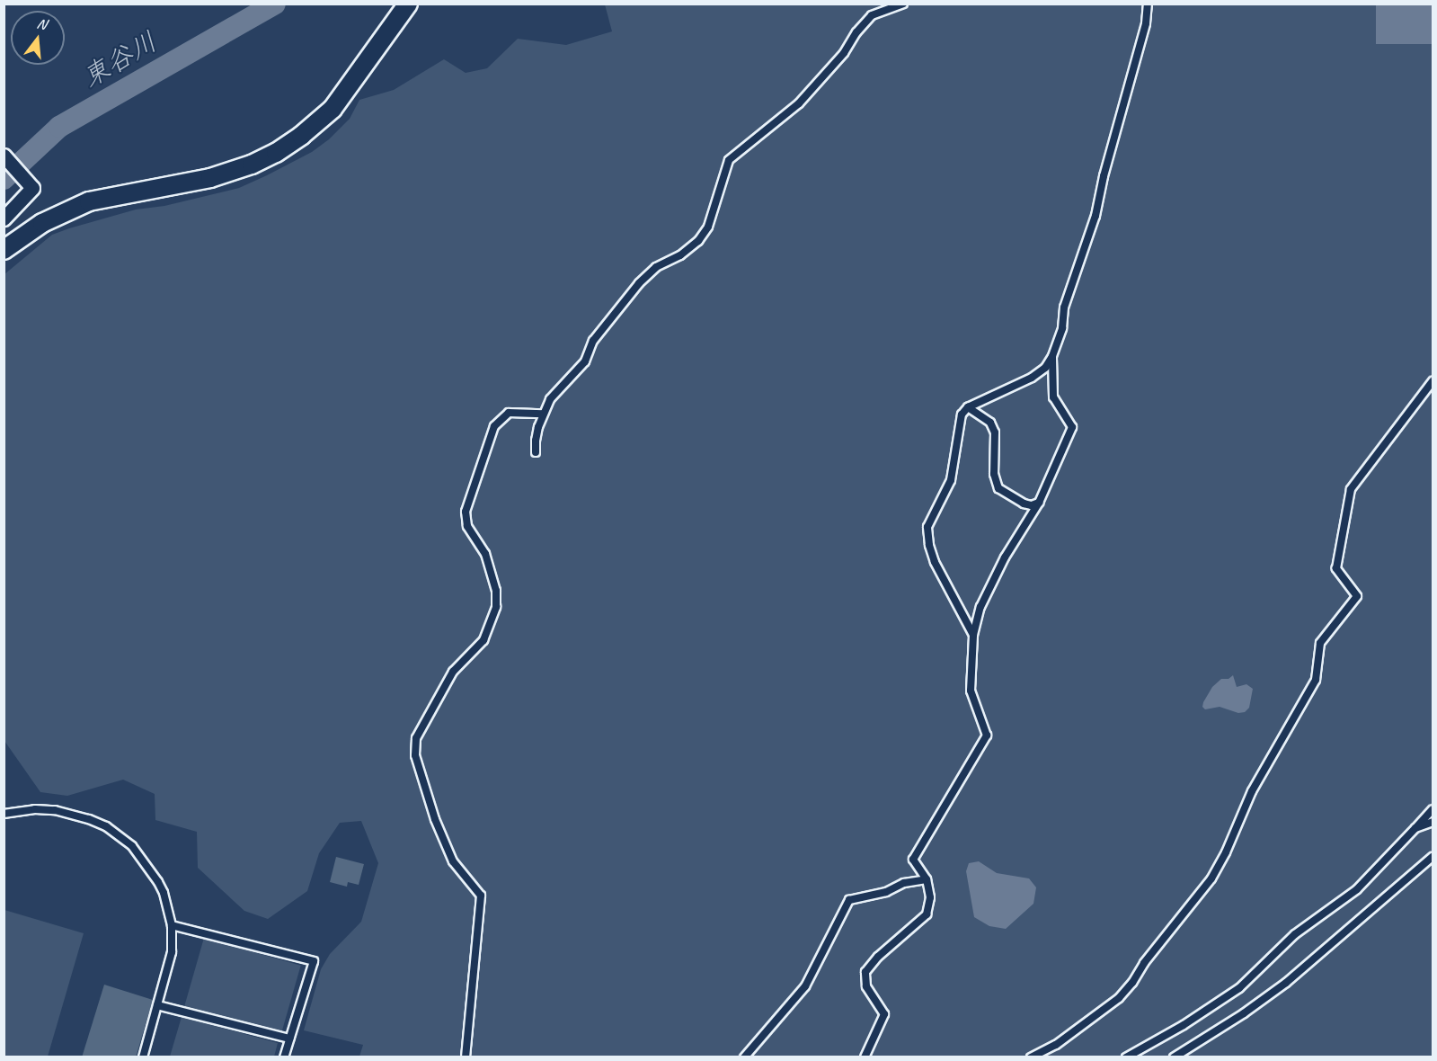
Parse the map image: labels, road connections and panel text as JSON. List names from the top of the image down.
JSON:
{
  "water": ["東谷川"],
  "north": "top"
}
